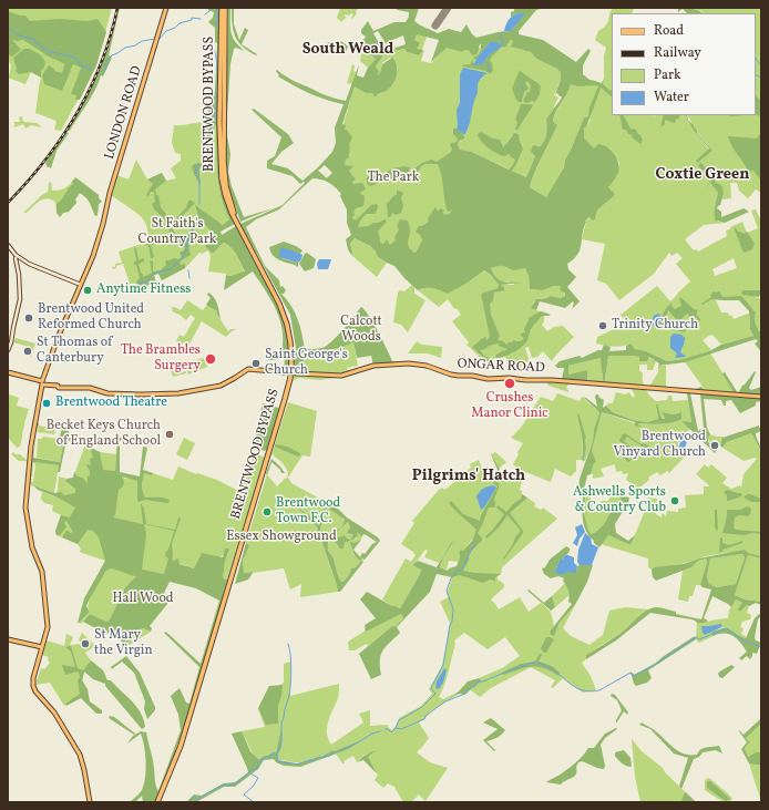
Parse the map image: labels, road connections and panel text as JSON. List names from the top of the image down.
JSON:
{
  "streets": {
    "highway": ["BRENTWOOD BYPASS"],
    "main road": ["LONDON ROAD", "ONGAR ROAD"]
  },
  "crossings": [
    ["LONDON ROAD", "ONGAR ROAD"]
  ],
  "districts": ["South Weald", "Coxtie Green", "Pilgrims' Hatch"],
  "parks": [
    "The Park",
    "St Faith's Country Park",
    "Calcott Woods",
    "Essex Showground",
    "Hall Wood"
  ],
  "places": [
    "Anytime Fitness",
    "Brentwood United Reformed Church",
    "Trinity Church",
    "St Thomas of Canterbury",
    "The Brambles Surgery",
    "Saint George's Church",
    "Crushes Manor Clinic",
    "Brentwood Theatre",
    "Becket Keys Church of England School",
    "Brentwood Vinyard Church",
    "Ashwells Sports & Country Club",
    "Brentwood Town F.C.",
    "St Mary the Virgin"
  ],
  "legend": [
    "Road",
    "Railway",
    "Park",
    "Water"
  ]
}
